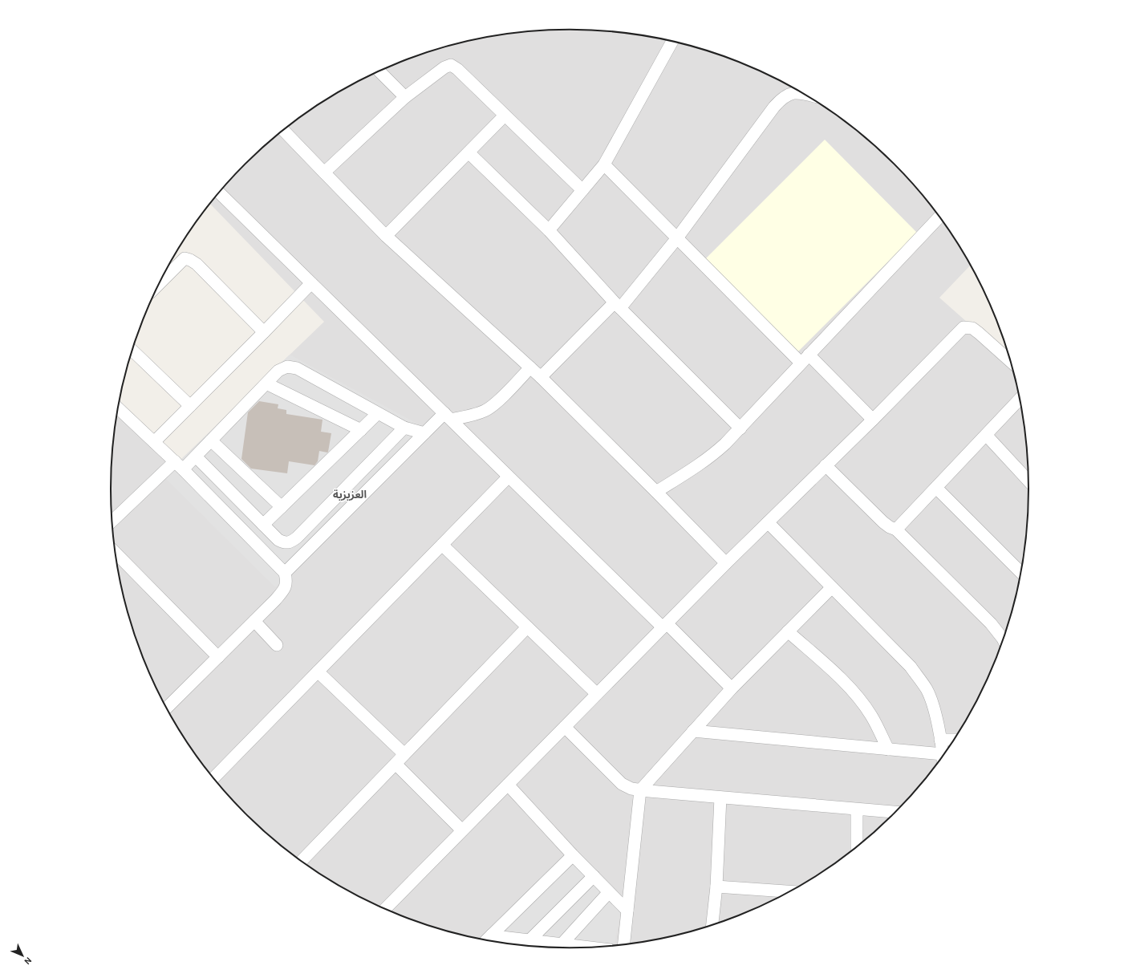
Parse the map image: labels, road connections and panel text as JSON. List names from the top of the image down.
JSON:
{
  "districts": ["العزيزية"],
  "north": "bottom right"
}
